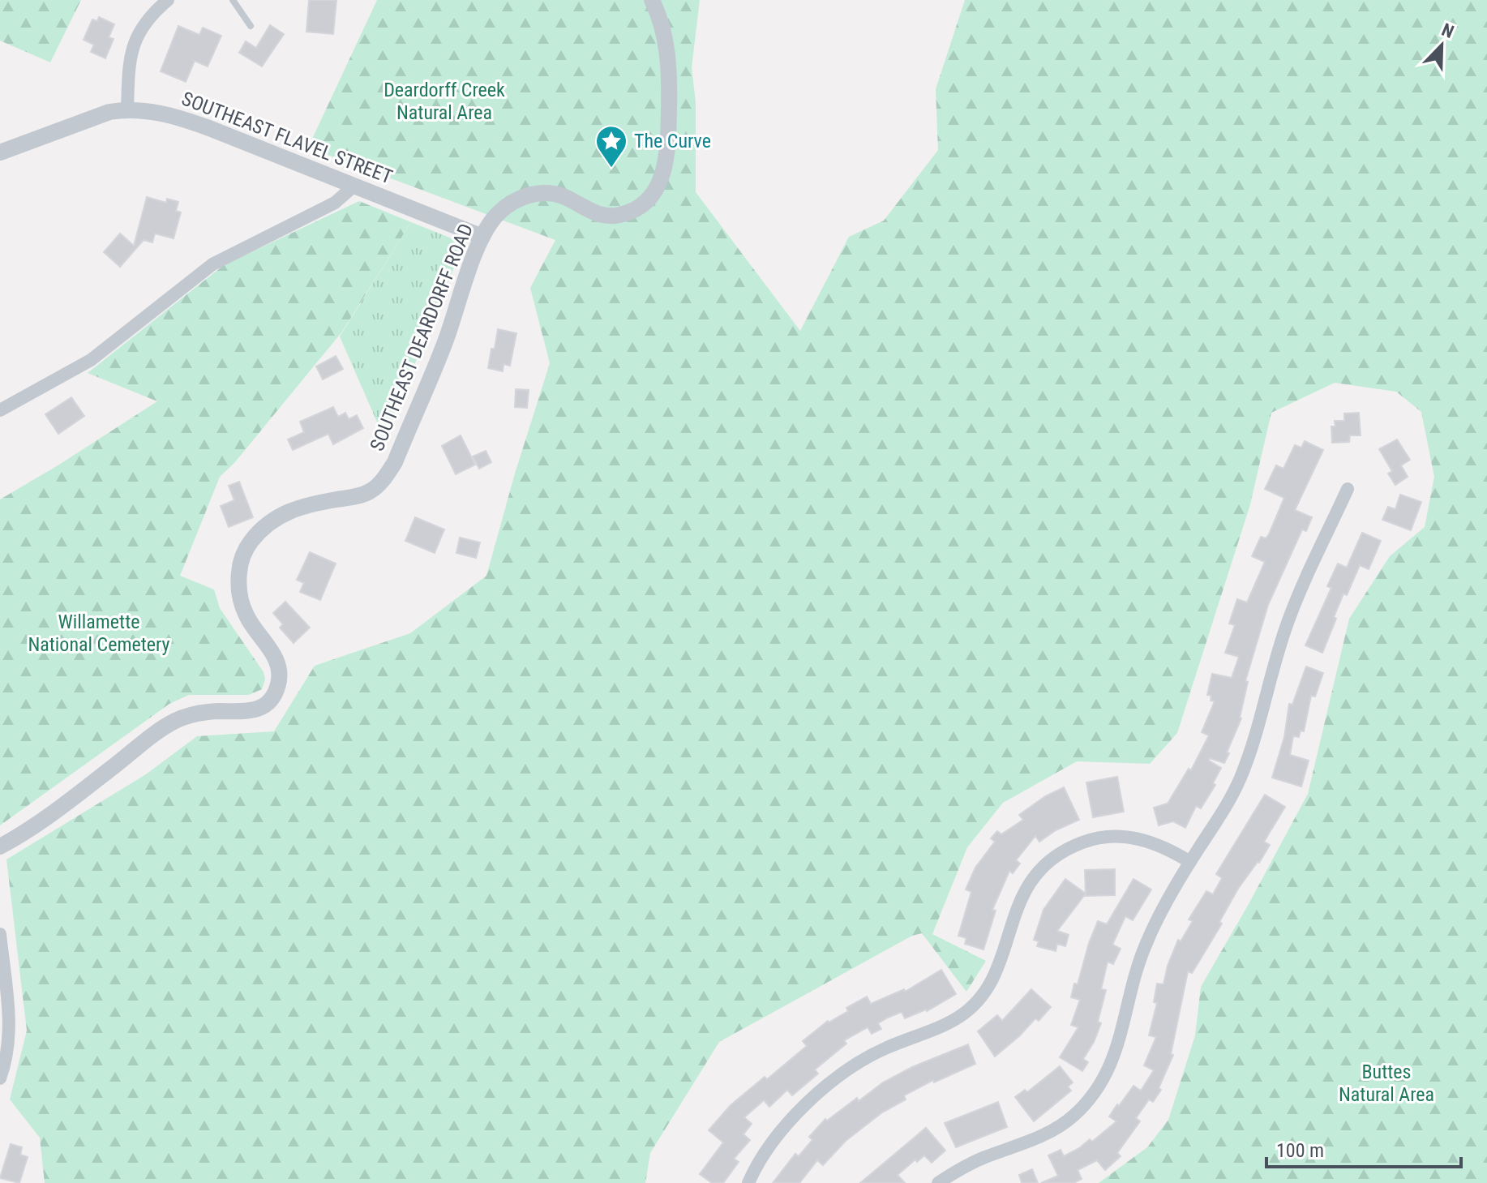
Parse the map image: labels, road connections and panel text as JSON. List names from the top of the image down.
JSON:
{
  "streets": {
    "street": ["SOUTHEAST FLAVEL STREET", "SOUTHEAST DEARDORFF ROAD"]
  },
  "crossings": [
    ["SOUTHEAST FLAVEL STREET", "SOUTHEAST DEARDORFF ROAD"]
  ],
  "parks": ["Deardorff Creek Natural Area", "Willamette National Cemetery", "Buttes Natural Area"],
  "places": {
    "place": ["The Curve"]
  },
  "scale_bar": "100 m",
  "north": "top right"
}
